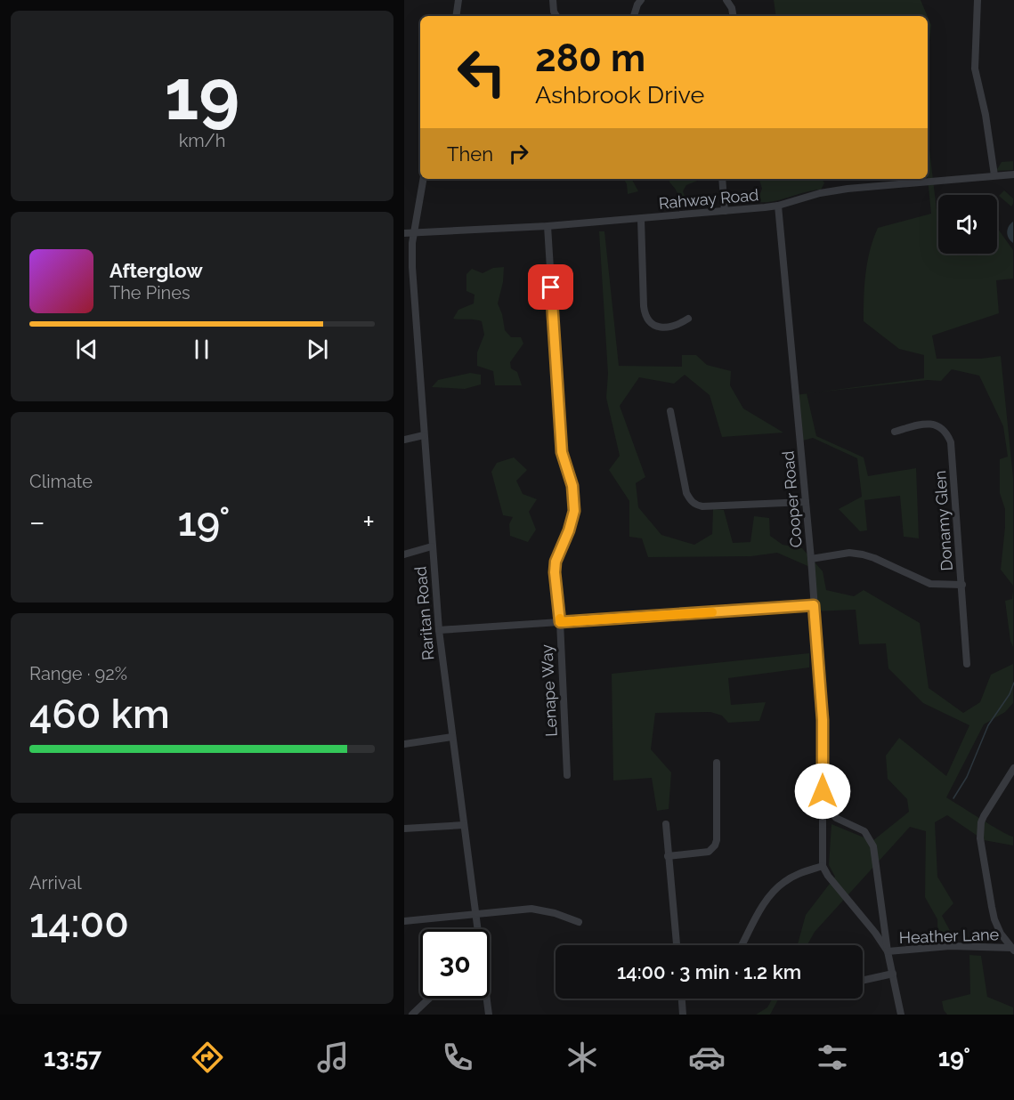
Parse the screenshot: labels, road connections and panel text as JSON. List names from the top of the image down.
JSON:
{
  "streets": {
    "street": [
      "Rahway Road",
      "Cooper Road",
      "Donamy Glen",
      "Raritan Road",
      "Lenape Way",
      "Heather Lane"
    ]
  },
  "crossings": [
    ["Rahway Road", "Cooper Road"],
    ["Rahway Road", "Raritan Road"],
    ["Rahway Road", "Lenape Way"]
  ],
  "page": {
    "tile": [
      ["19", "km/h"],
      "Climate",
      ["Range · 92%", "460 km"],
      ["Arrival", "14:00"]
    ],
    "turn": ["280 m", "Ashbrook Drive"],
    "then": "Then",
    "song": ["Afterglow", "The Pines"],
    "heat": ["−", "19°", "+"],
    "limit": "30",
    "trip": "14:00 · 3 min · 1.2 km",
    "tabs": ["13:57", "19°"]
  }
}
